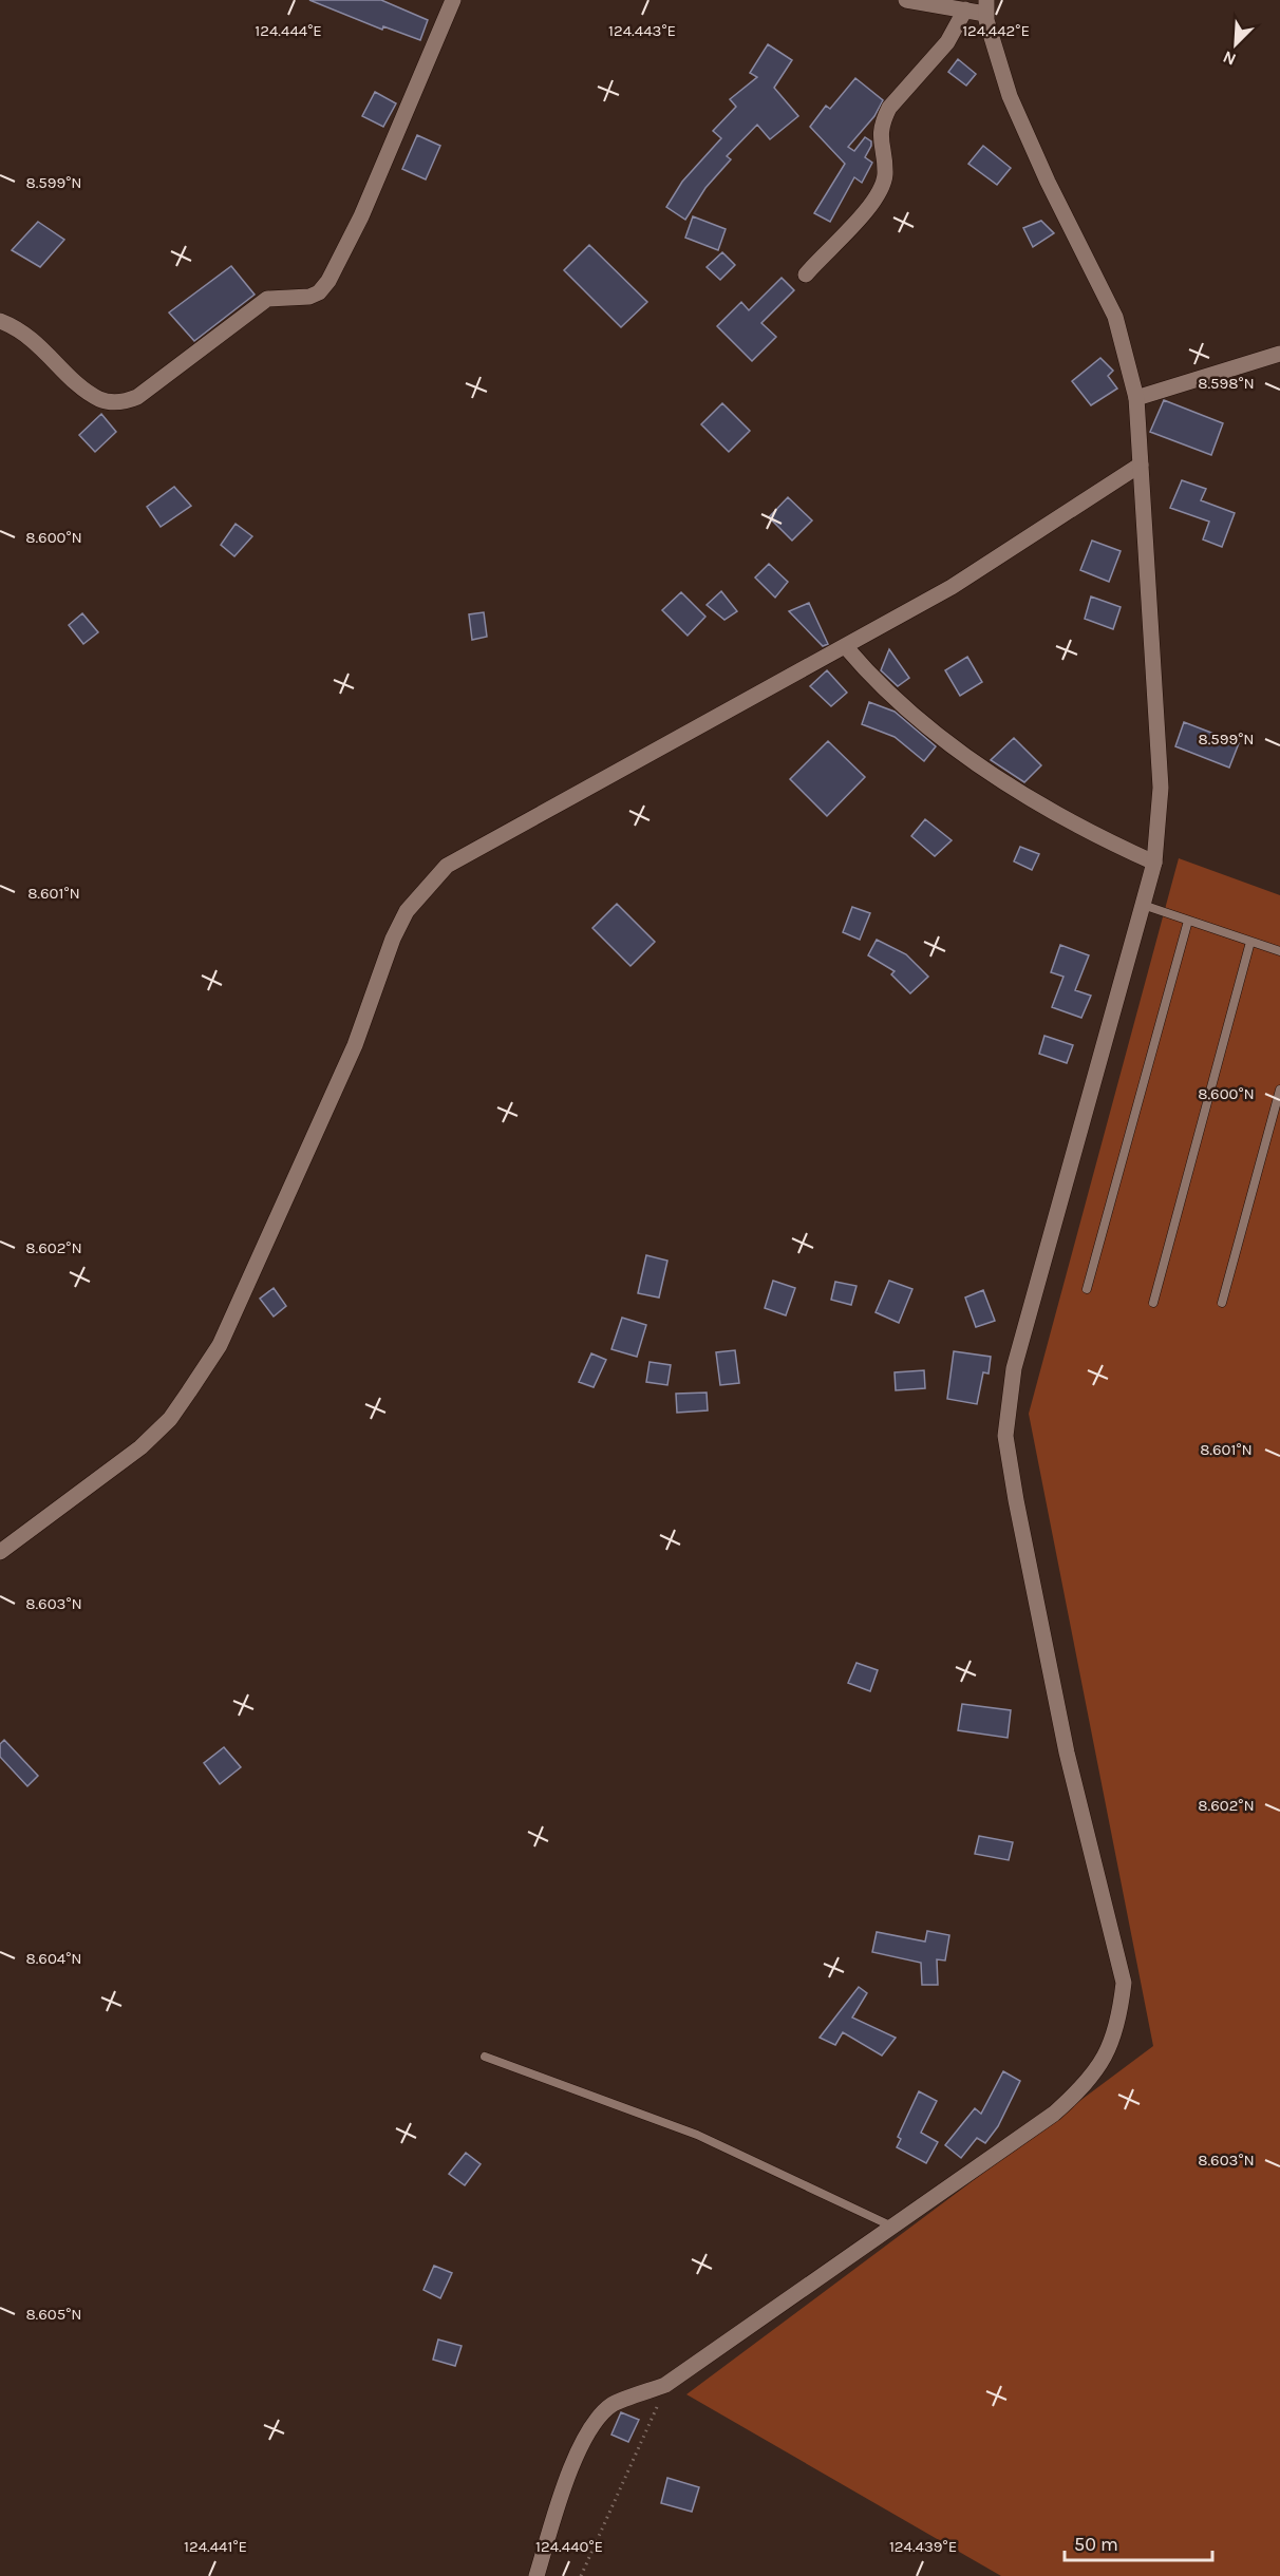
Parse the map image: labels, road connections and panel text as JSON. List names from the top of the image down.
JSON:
{
  "scale_bar": "50 m",
  "north": "bottom left",
  "coordinates": [
    "124.444°E",
    "124.443°E",
    "124.442°E",
    "8.599°N",
    "8.598°N",
    "8.600°N",
    "8.601°N",
    "8.602°N",
    "8.603°N",
    "8.604°N",
    "8.605°N",
    "124.441°E",
    "124.440°E",
    "124.439°E"
  ]
}
